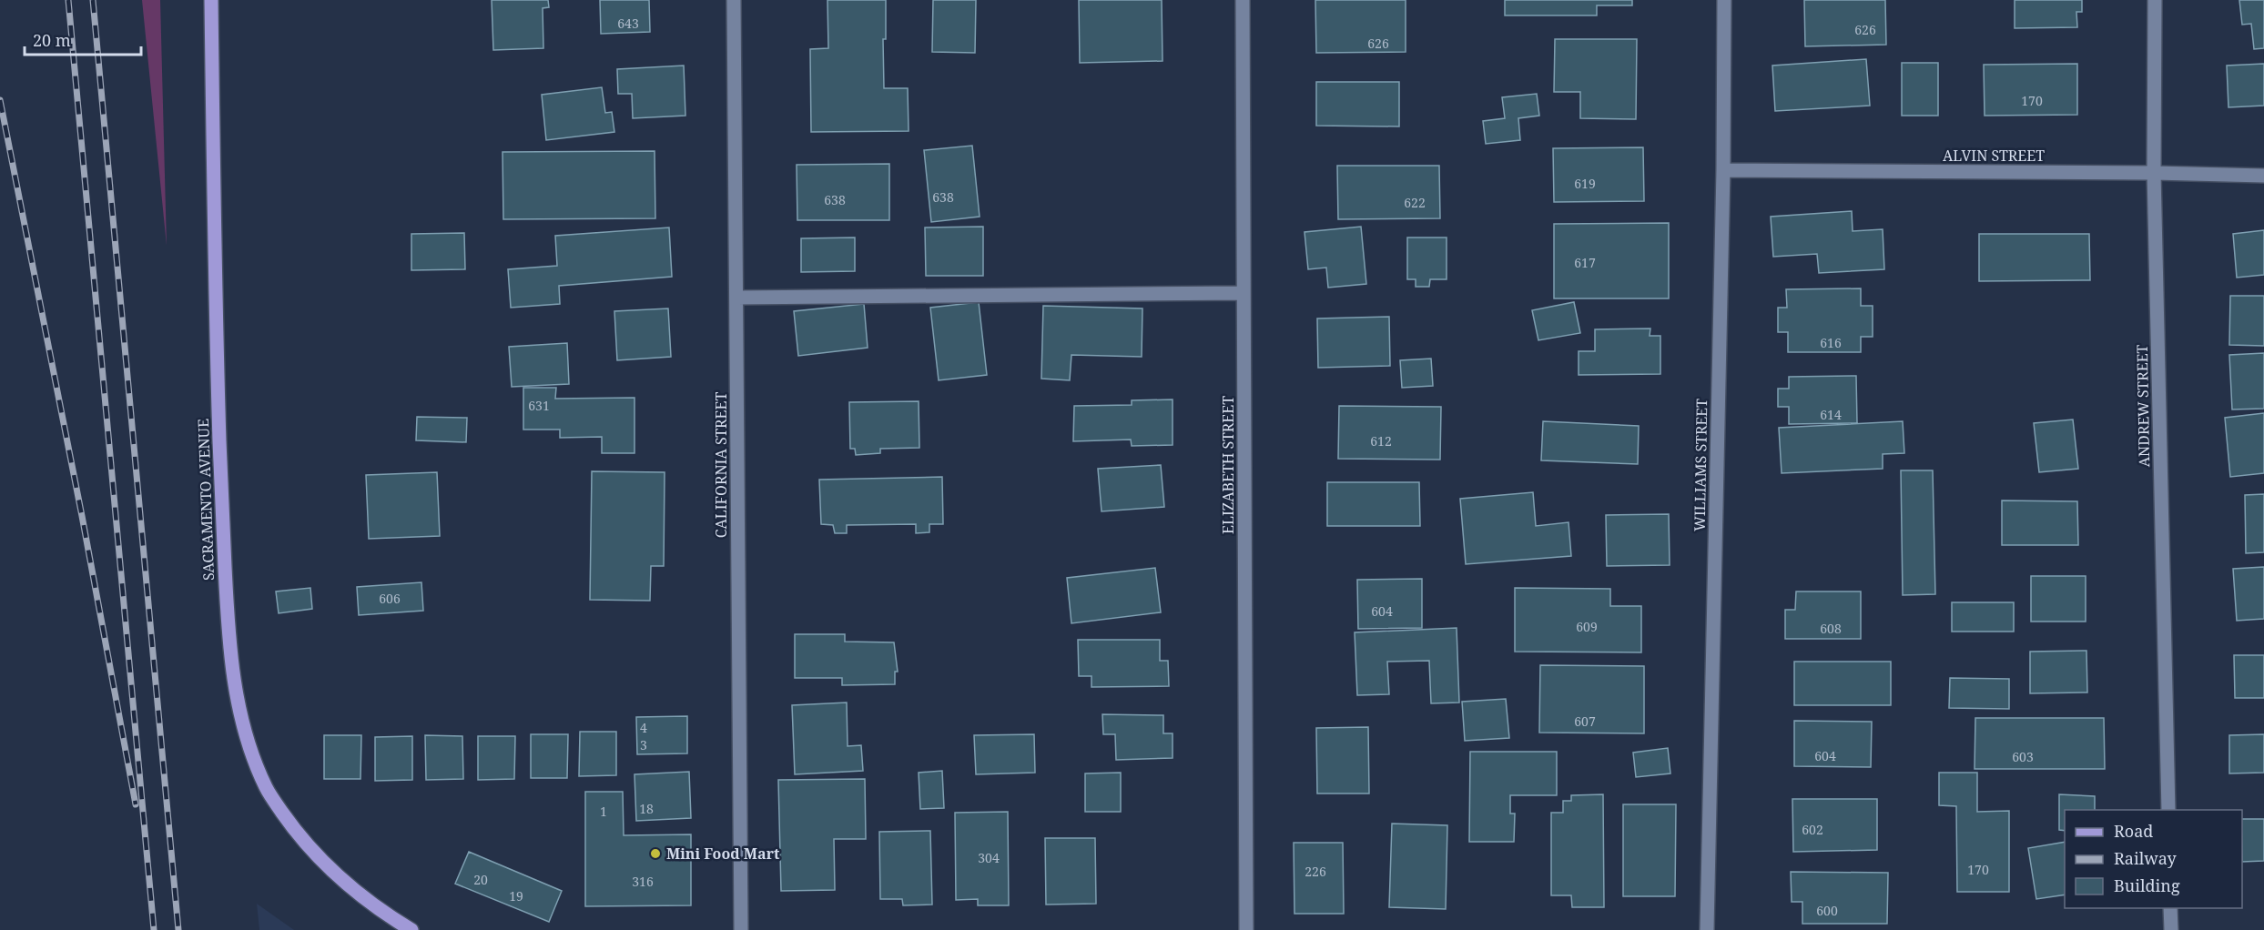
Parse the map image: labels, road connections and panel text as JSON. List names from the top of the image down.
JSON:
{
  "streets": {
    "main road": ["SACRAMENTO AVENUE"],
    "street": [
      "ALVIN STREET",
      "ANDREW STREET",
      "CALIFORNIA STREET",
      "ELIZABETH STREET",
      "WILLIAMS STREET"
    ]
  },
  "crossings": [
    ["ALVIN STREET", "ANDREW STREET"],
    ["ALVIN STREET", "WILLIAMS STREET"]
  ],
  "places": ["Mini Food Mart"],
  "house_numbers": [
    "643",
    "626",
    "626",
    "170",
    "619",
    "638",
    "638",
    "622",
    "617",
    "616",
    "631",
    "614",
    "612",
    "606",
    "604",
    "609",
    "608",
    "607",
    "4",
    "3",
    "604",
    "603",
    "18",
    "1",
    "602",
    "304",
    "170",
    "226",
    "20",
    "316",
    "19",
    "600"
  ],
  "legend": ["Road", "Railway", "Building"],
  "scale_bar": "20 m"
}
